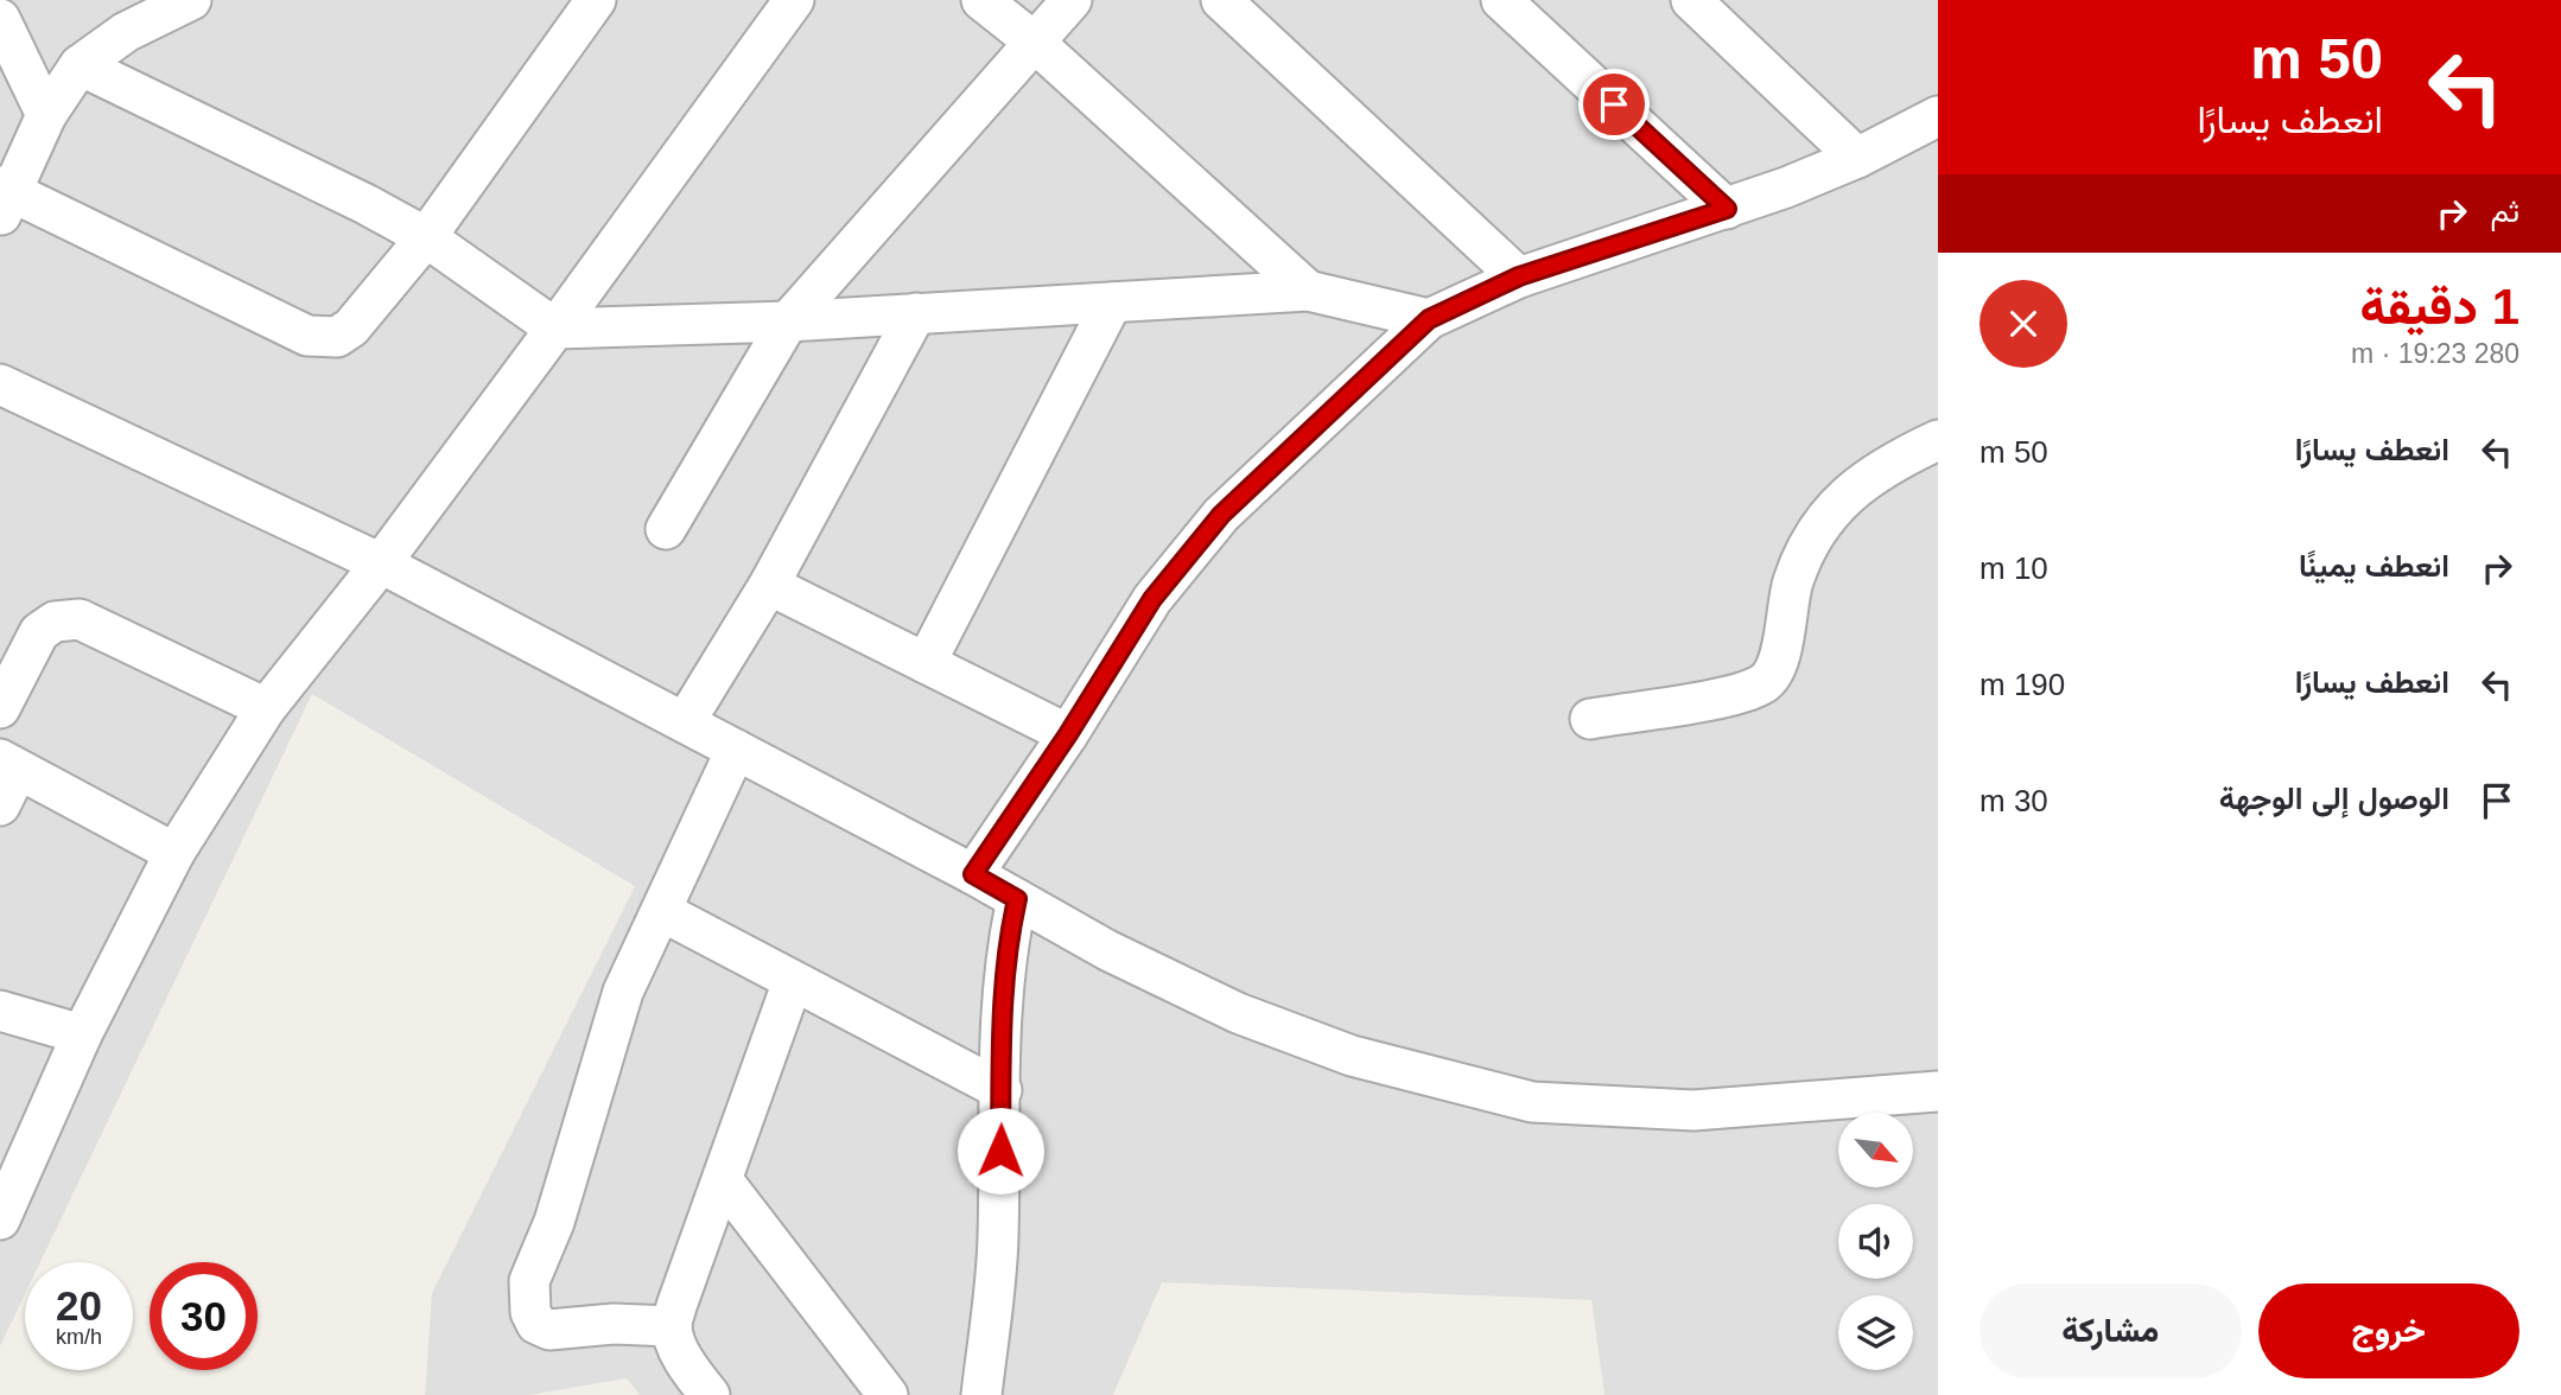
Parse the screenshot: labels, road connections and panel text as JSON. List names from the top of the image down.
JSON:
{
  "north": "bottom right",
  "page": {
    "turn": ["50 m", "انعطف يسارًا"],
    "then": "ثم",
    "heading": ["1 دقيقة", "280 m · 19:23"],
    "list": [
      {
        "name": "انعطف يسارًا",
        "value": "50 m"
      },
      {
        "name": "انعطف يمينًا",
        "value": "10 m"
      },
      {
        "name": "انعطف يسارًا",
        "value": "190 m"
      },
      {
        "name": "الوصول إلى الوجهة",
        "value": "30 m"
      }
    ],
    "speed": "20 km/h",
    "limit": "30",
    "buttons": ["خروج", "مشاركة"]
  }
}
